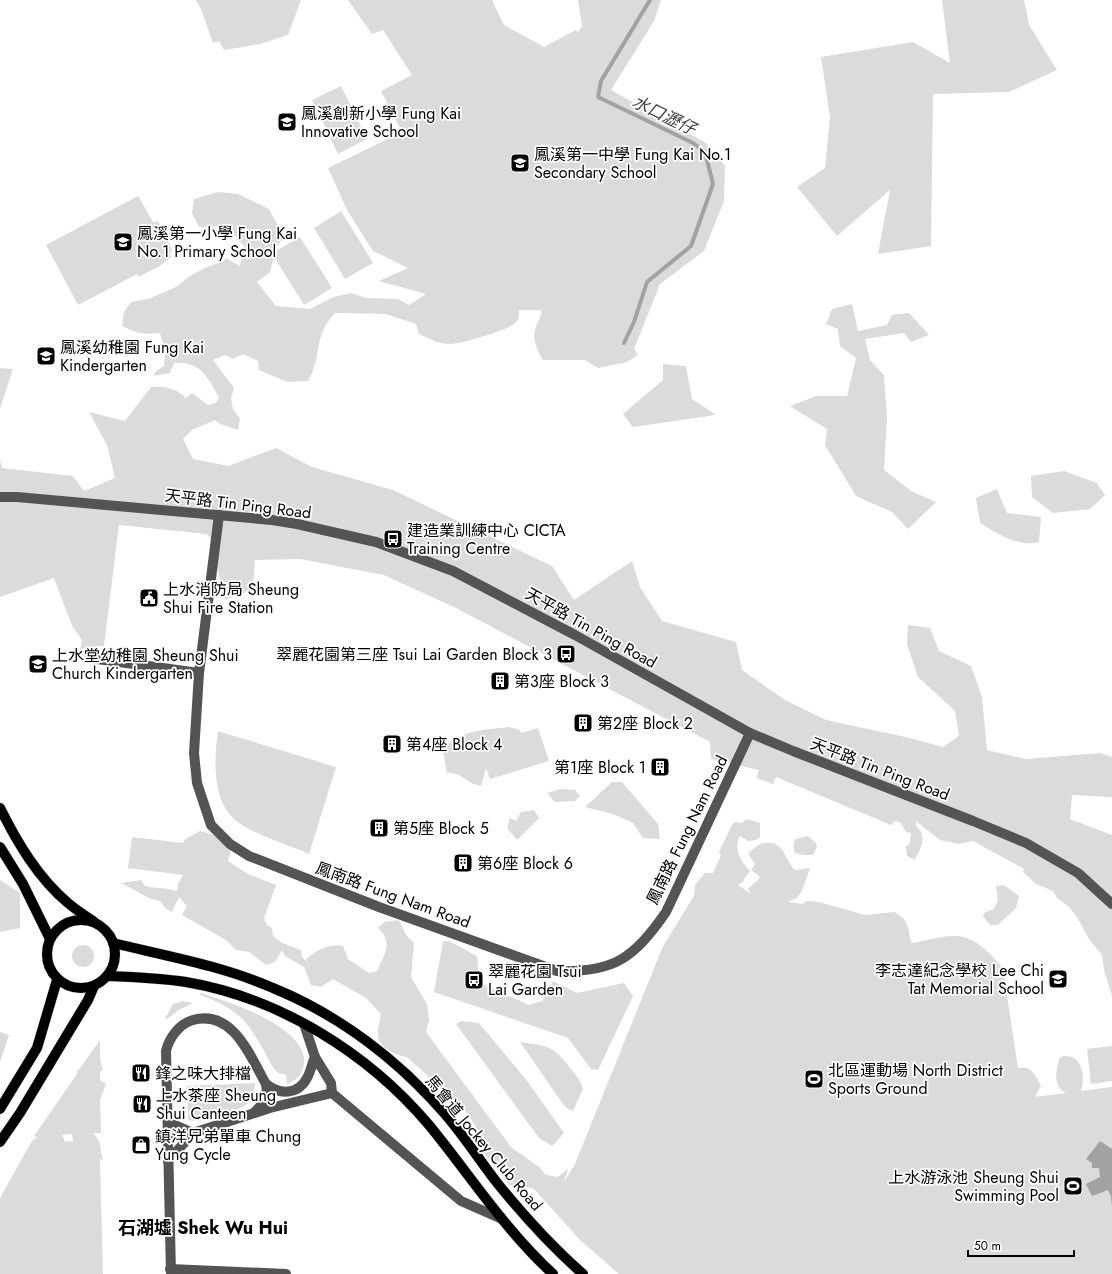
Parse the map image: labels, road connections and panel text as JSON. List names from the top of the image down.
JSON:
{
  "streets": {
    "main road": ["馬會道 Jockey Club Road"],
    "street": ["天平路 Tin Ping Road", "鳳南路 Fung Nam Road"]
  },
  "crossings": [
    ["天平路 Tin Ping Road", "鳳南路 Fung Nam Road"]
  ],
  "districts": ["石湖墟 Shek Wu Hui"],
  "water": ["水口瀝仔"],
  "places": {
    "school or university": [
      "鳳溪創新小學 Fung Kai Innovative School",
      "鳳溪第一中學 Fung Kai No.1 Secondary School",
      "鳳溪第一小學 Fung Kai No.1 Primary School",
      "鳳溪幼稚園 Fung Kai Kindergarten",
      "上水堂幼稚園 Sheung Shui Church Kindergarten",
      "李志達紀念學校 Lee Chi Tat Memorial School"
    ],
    "bus stop": ["建造業訓練中心 CICTA Training Centre", "翠麗花園第三座 Tsui Lai Garden Block 3", "翠麗花園 Tsui Lai Garden"],
    "public building": ["上水消防局 Sheung Shui Fire Station"],
    "building": [
      "第3座 Block 3",
      "第2座 Block 2",
      "第4座 Block 4",
      "第1座 Block 1",
      "第5座 Block 5",
      "第6座 Block 6"
    ],
    "restaurant": ["鋒之味大排檔", "上水茶座 Sheung Shui Canteen"],
    "sports": ["北區運動場 North District Sports Ground", "上水游泳池 Sheung Shui Swimming Pool"],
    "shop": ["鎮洋兄弟單車 Chung Yung Cycle"]
  },
  "scale_bar": "50 m"
}
